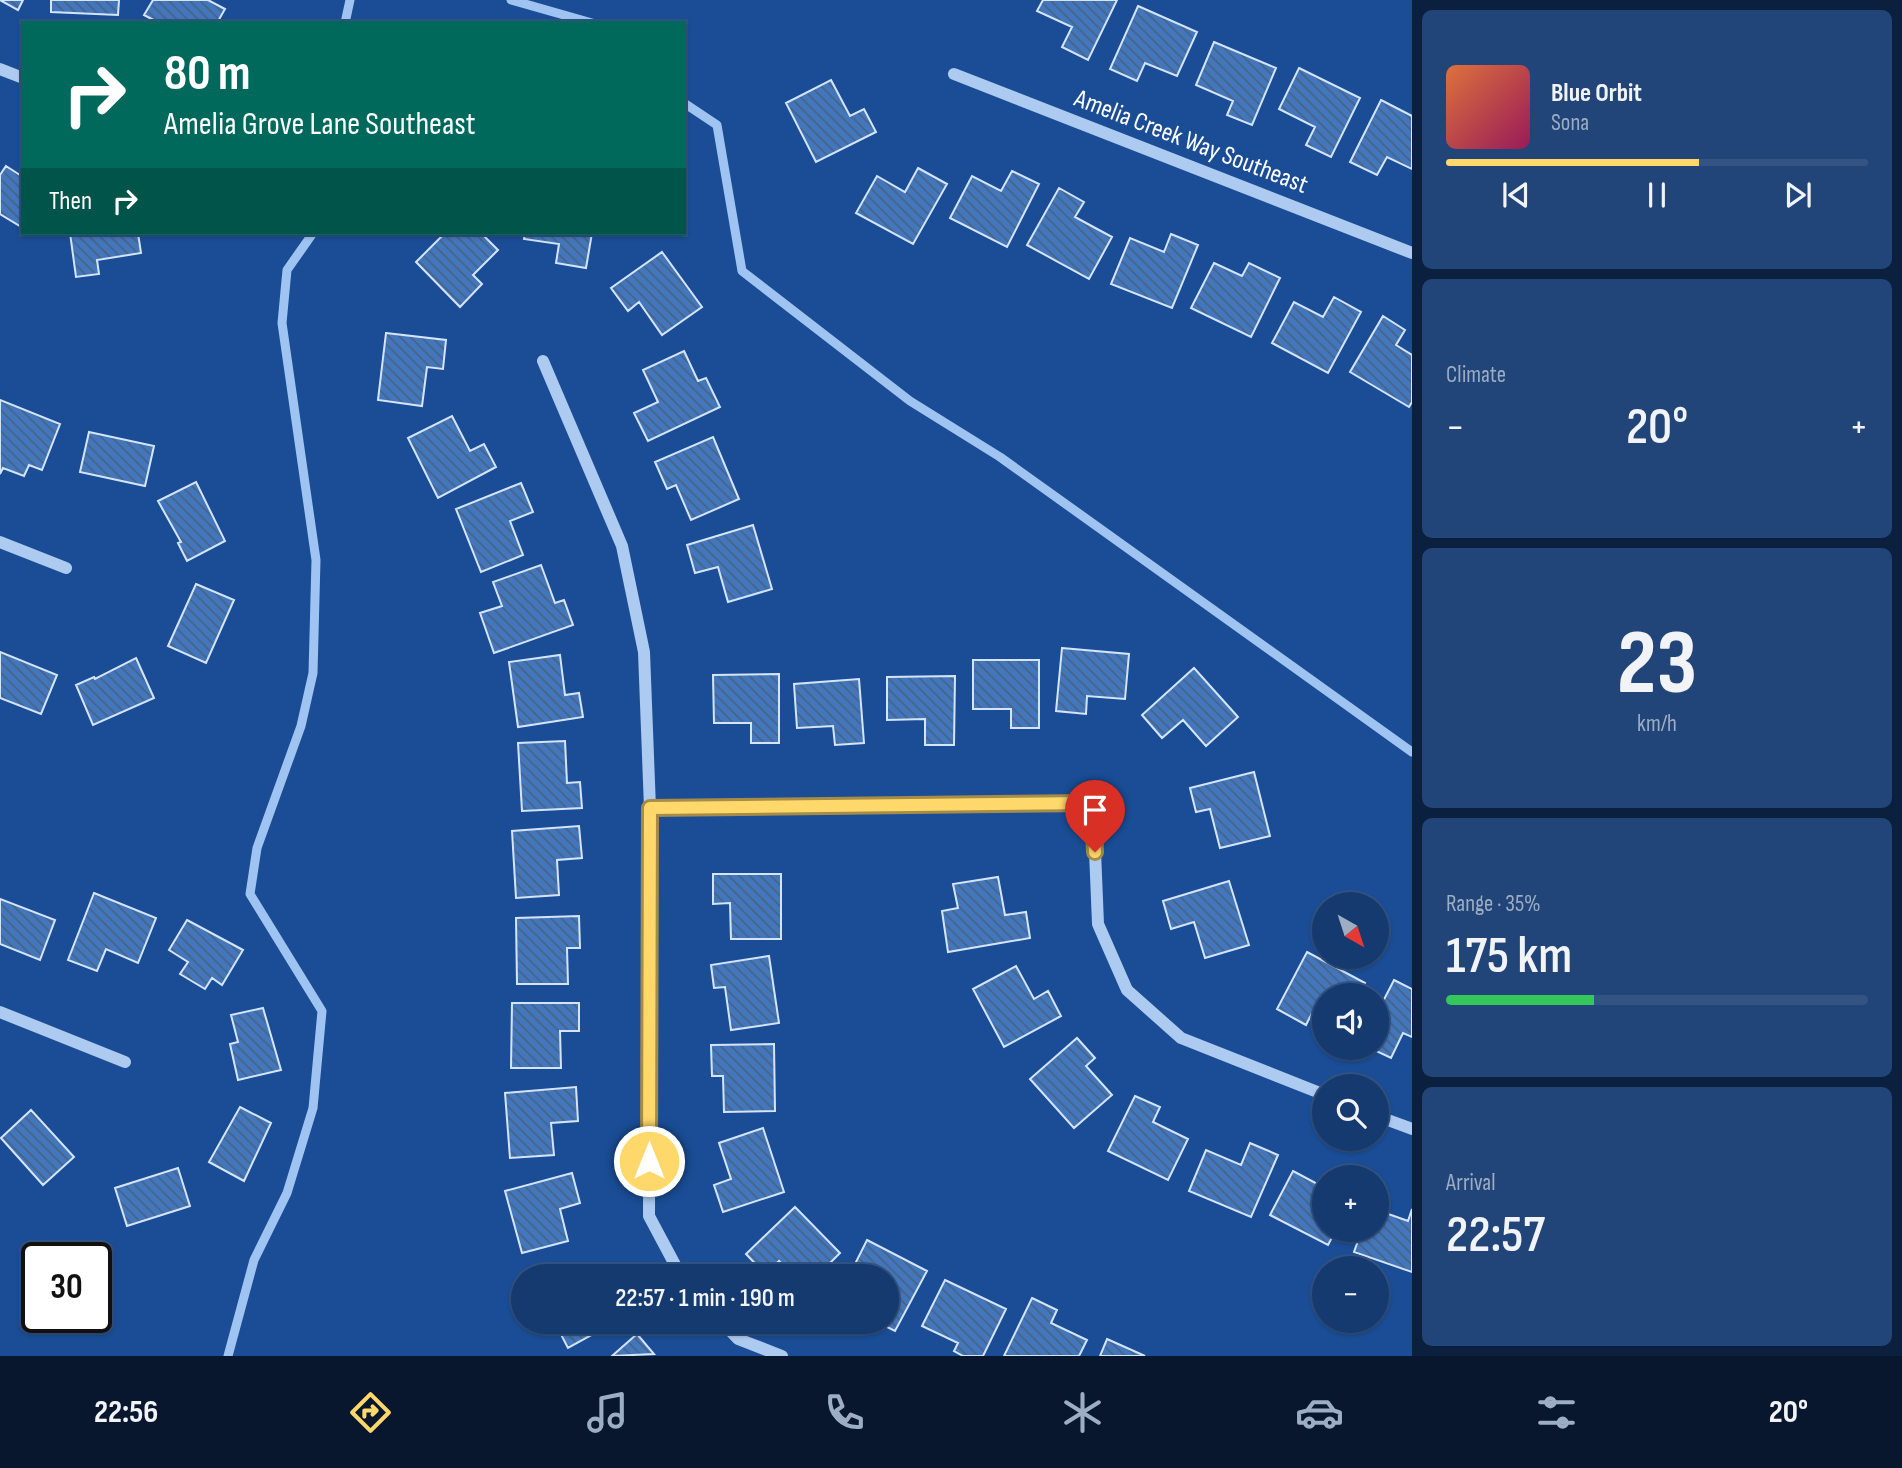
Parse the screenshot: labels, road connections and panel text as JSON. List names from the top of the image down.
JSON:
{
  "streets": {
    "street": ["Amelia Creek Way Southeast"]
  },
  "north": "bottom right",
  "page": {
    "turn": ["80 m", "Amelia Grove Lane Southeast"],
    "song": ["Blue Orbit", "Sona"],
    "then": "Then",
    "tile": [
      "Climate",
      ["23", "km/h"],
      ["Range · 35%", "175 km"],
      ["Arrival", "22:57"]
    ],
    "heat": ["−", "20°", "+"],
    "map_buttons": ["+", "−"],
    "limit": "30",
    "trip": "22:57 · 1 min · 190 m",
    "tabs": ["22:56", "20°"]
  }
}
